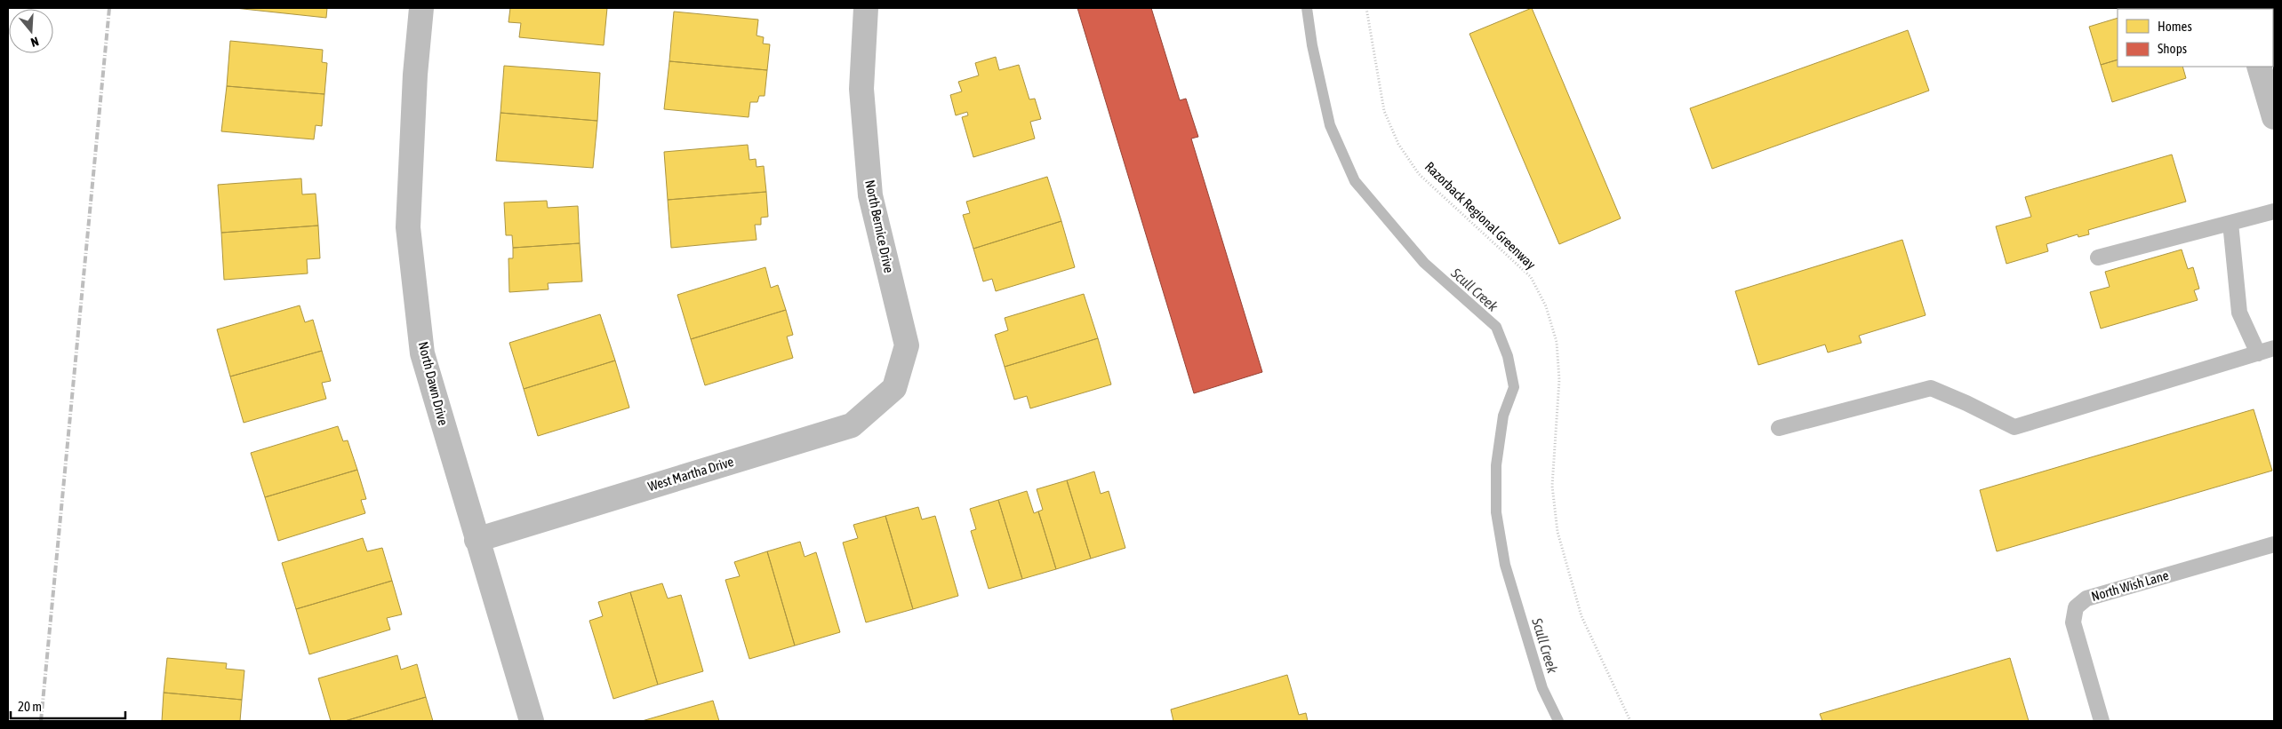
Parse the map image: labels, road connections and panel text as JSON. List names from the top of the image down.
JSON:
{
  "streets": {
    "street": ["North Bernice Drive", "North Dawn Drive", "West Martha Drive"],
    "lane": ["North Wish Lane"],
    "path": ["Razorback Regional Greenway"]
  },
  "crossings": [
    ["North Bernice Drive", "West Martha Drive"],
    ["North Dawn Drive", "West Martha Drive"]
  ],
  "water": ["Scull Creek"],
  "legend": ["Homes", "Shops"],
  "scale_bar": "20 m",
  "north": "bottom"
}
